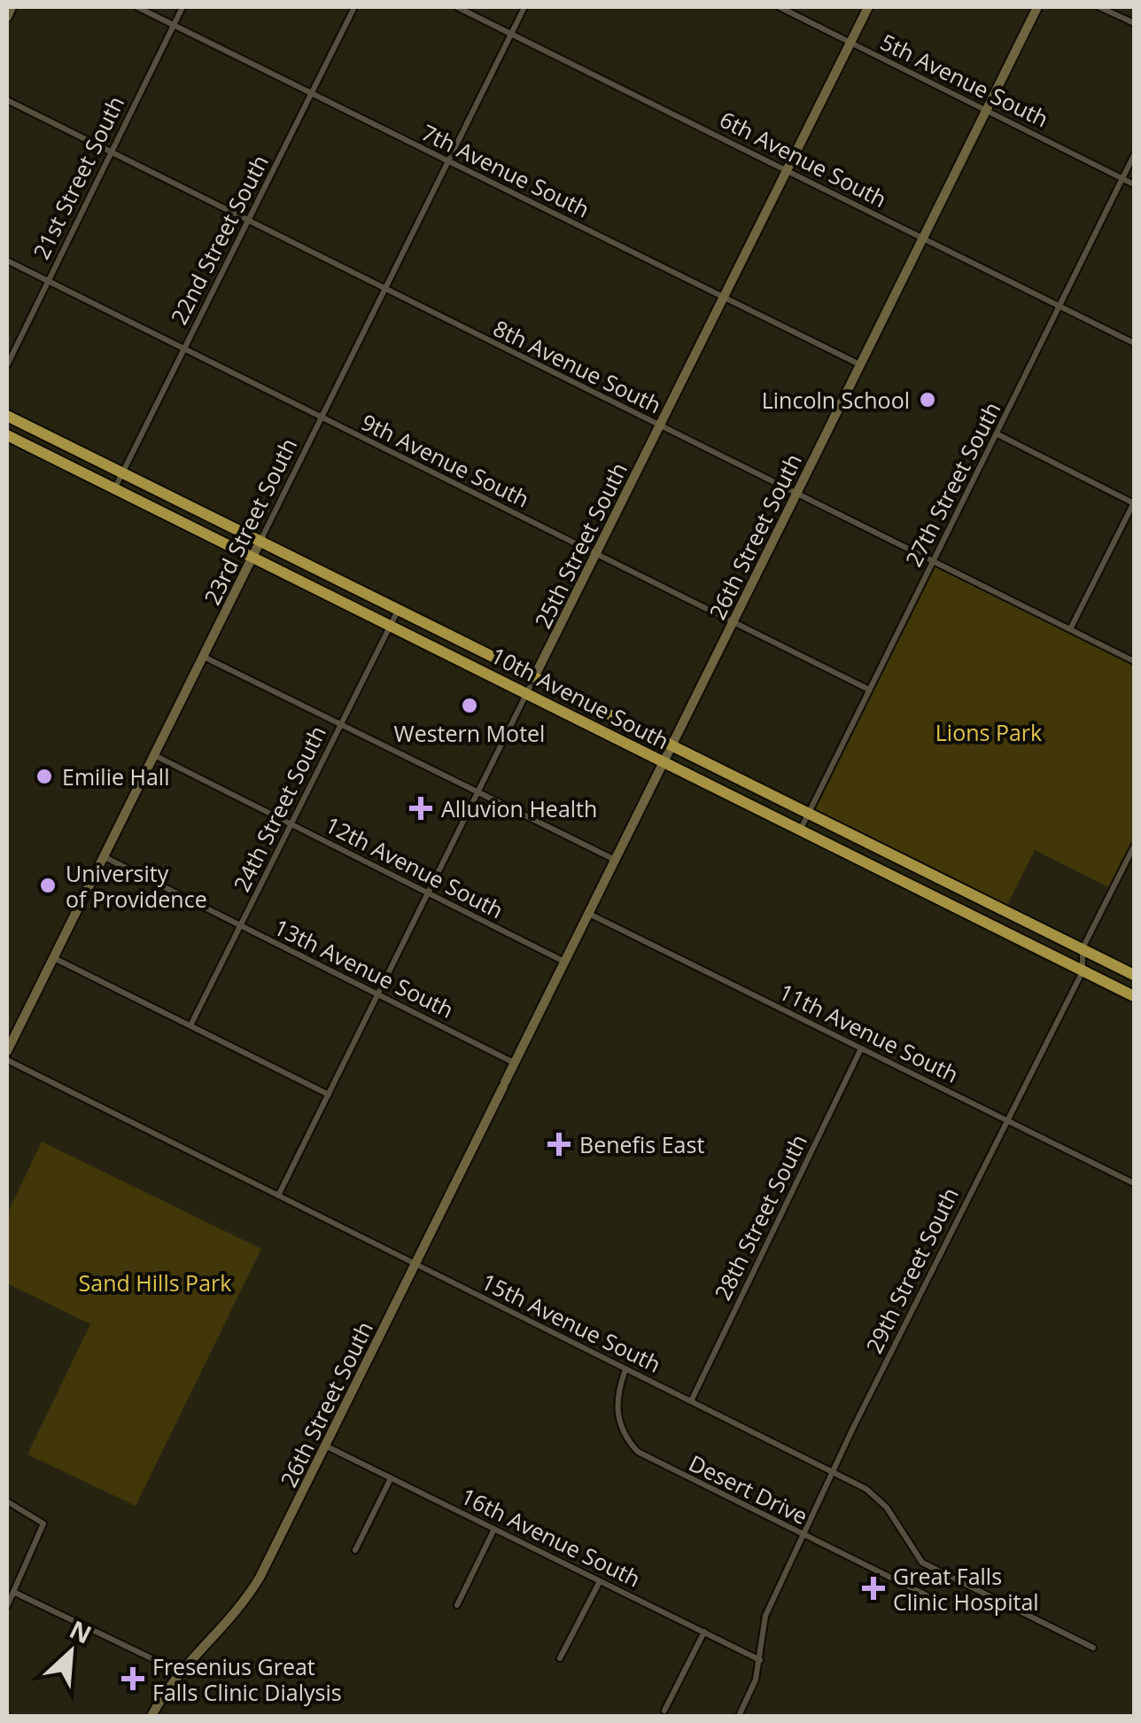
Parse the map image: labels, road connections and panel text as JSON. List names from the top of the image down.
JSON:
{
  "streets": {
    "highway": ["10th Avenue South"],
    "street": [
      "5th Avenue South",
      "6th Avenue South",
      "7th Avenue South",
      "21st Street South",
      "22nd Street South",
      "8th Avenue South",
      "9th Avenue South",
      "27th Street South",
      "23rd Street South",
      "26th Street South",
      "25th Street South",
      "24th Street South",
      "12th Avenue South",
      "13th Avenue South",
      "11th Avenue South",
      "28th Street South",
      "29th Street South",
      "15th Avenue South",
      "Desert Drive",
      "16th Avenue South"
    ]
  },
  "crossings": [
    ["5th Avenue South", "27th Street South"],
    ["5th Avenue South", "26th Street South"],
    ["5th Avenue South", "25th Street South"],
    ["6th Avenue South", "27th Street South"],
    ["6th Avenue South", "23rd Street South"],
    ["6th Avenue South", "26th Street South"],
    ["6th Avenue South", "25th Street South"],
    ["7th Avenue South", "21st Street South"],
    ["7th Avenue South", "22nd Street South"],
    ["7th Avenue South", "23rd Street South"],
    ["7th Avenue South", "26th Street South"],
    ["7th Avenue South", "25th Street South"],
    ["21st Street South", "8th Avenue South"],
    ["21st Street South", "9th Avenue South"],
    ["22nd Street South", "8th Avenue South"],
    ["22nd Street South", "9th Avenue South"],
    ["22nd Street South", "10th Avenue South"],
    ["8th Avenue South", "27th Street South"],
    ["8th Avenue South", "23rd Street South"],
    ["8th Avenue South", "26th Street South"],
    ["8th Avenue South", "25th Street South"],
    ["9th Avenue South", "27th Street South"],
    ["9th Avenue South", "23rd Street South"],
    ["9th Avenue South", "26th Street South"],
    ["9th Avenue South", "25th Street South"],
    ["27th Street South", "10th Avenue South"],
    ["23rd Street South", "10th Avenue South"],
    ["23rd Street South", "12th Avenue South"],
    ["23rd Street South", "13th Avenue South"],
    ["26th Street South", "10th Avenue South"],
    ["26th Street South", "12th Avenue South"],
    ["26th Street South", "13th Avenue South"],
    ["26th Street South", "11th Avenue South"],
    ["26th Street South", "15th Avenue South"],
    ["26th Street South", "16th Avenue South"],
    ["25th Street South", "10th Avenue South"],
    ["25th Street South", "12th Avenue South"],
    ["25th Street South", "13th Avenue South"],
    ["25th Street South", "15th Avenue South"],
    ["10th Avenue South", "24th Street South"],
    ["10th Avenue South", "29th Street South"],
    ["24th Street South", "12th Avenue South"],
    ["24th Street South", "13th Avenue South"],
    ["11th Avenue South", "28th Street South"],
    ["11th Avenue South", "29th Street South"],
    ["28th Street South", "15th Avenue South"],
    ["29th Street South", "15th Avenue South"],
    ["29th Street South", "Desert Drive"],
    ["29th Street South", "16th Avenue South"],
    ["15th Avenue South", "Desert Drive"]
  ],
  "parks": ["Lions Park", "Sand Hills Park"],
  "places": {
    "other": [
      "Lincoln School",
      "Western Motel",
      "Emilie Hall",
      "University of Providence"
    ],
    "health": [
      "Alluvion Health",
      "Benefis East",
      "Great Falls Clinic Hospital",
      "Fresenius Great Falls Clinic Dialysis"
    ]
  },
  "north": "top right"
}
